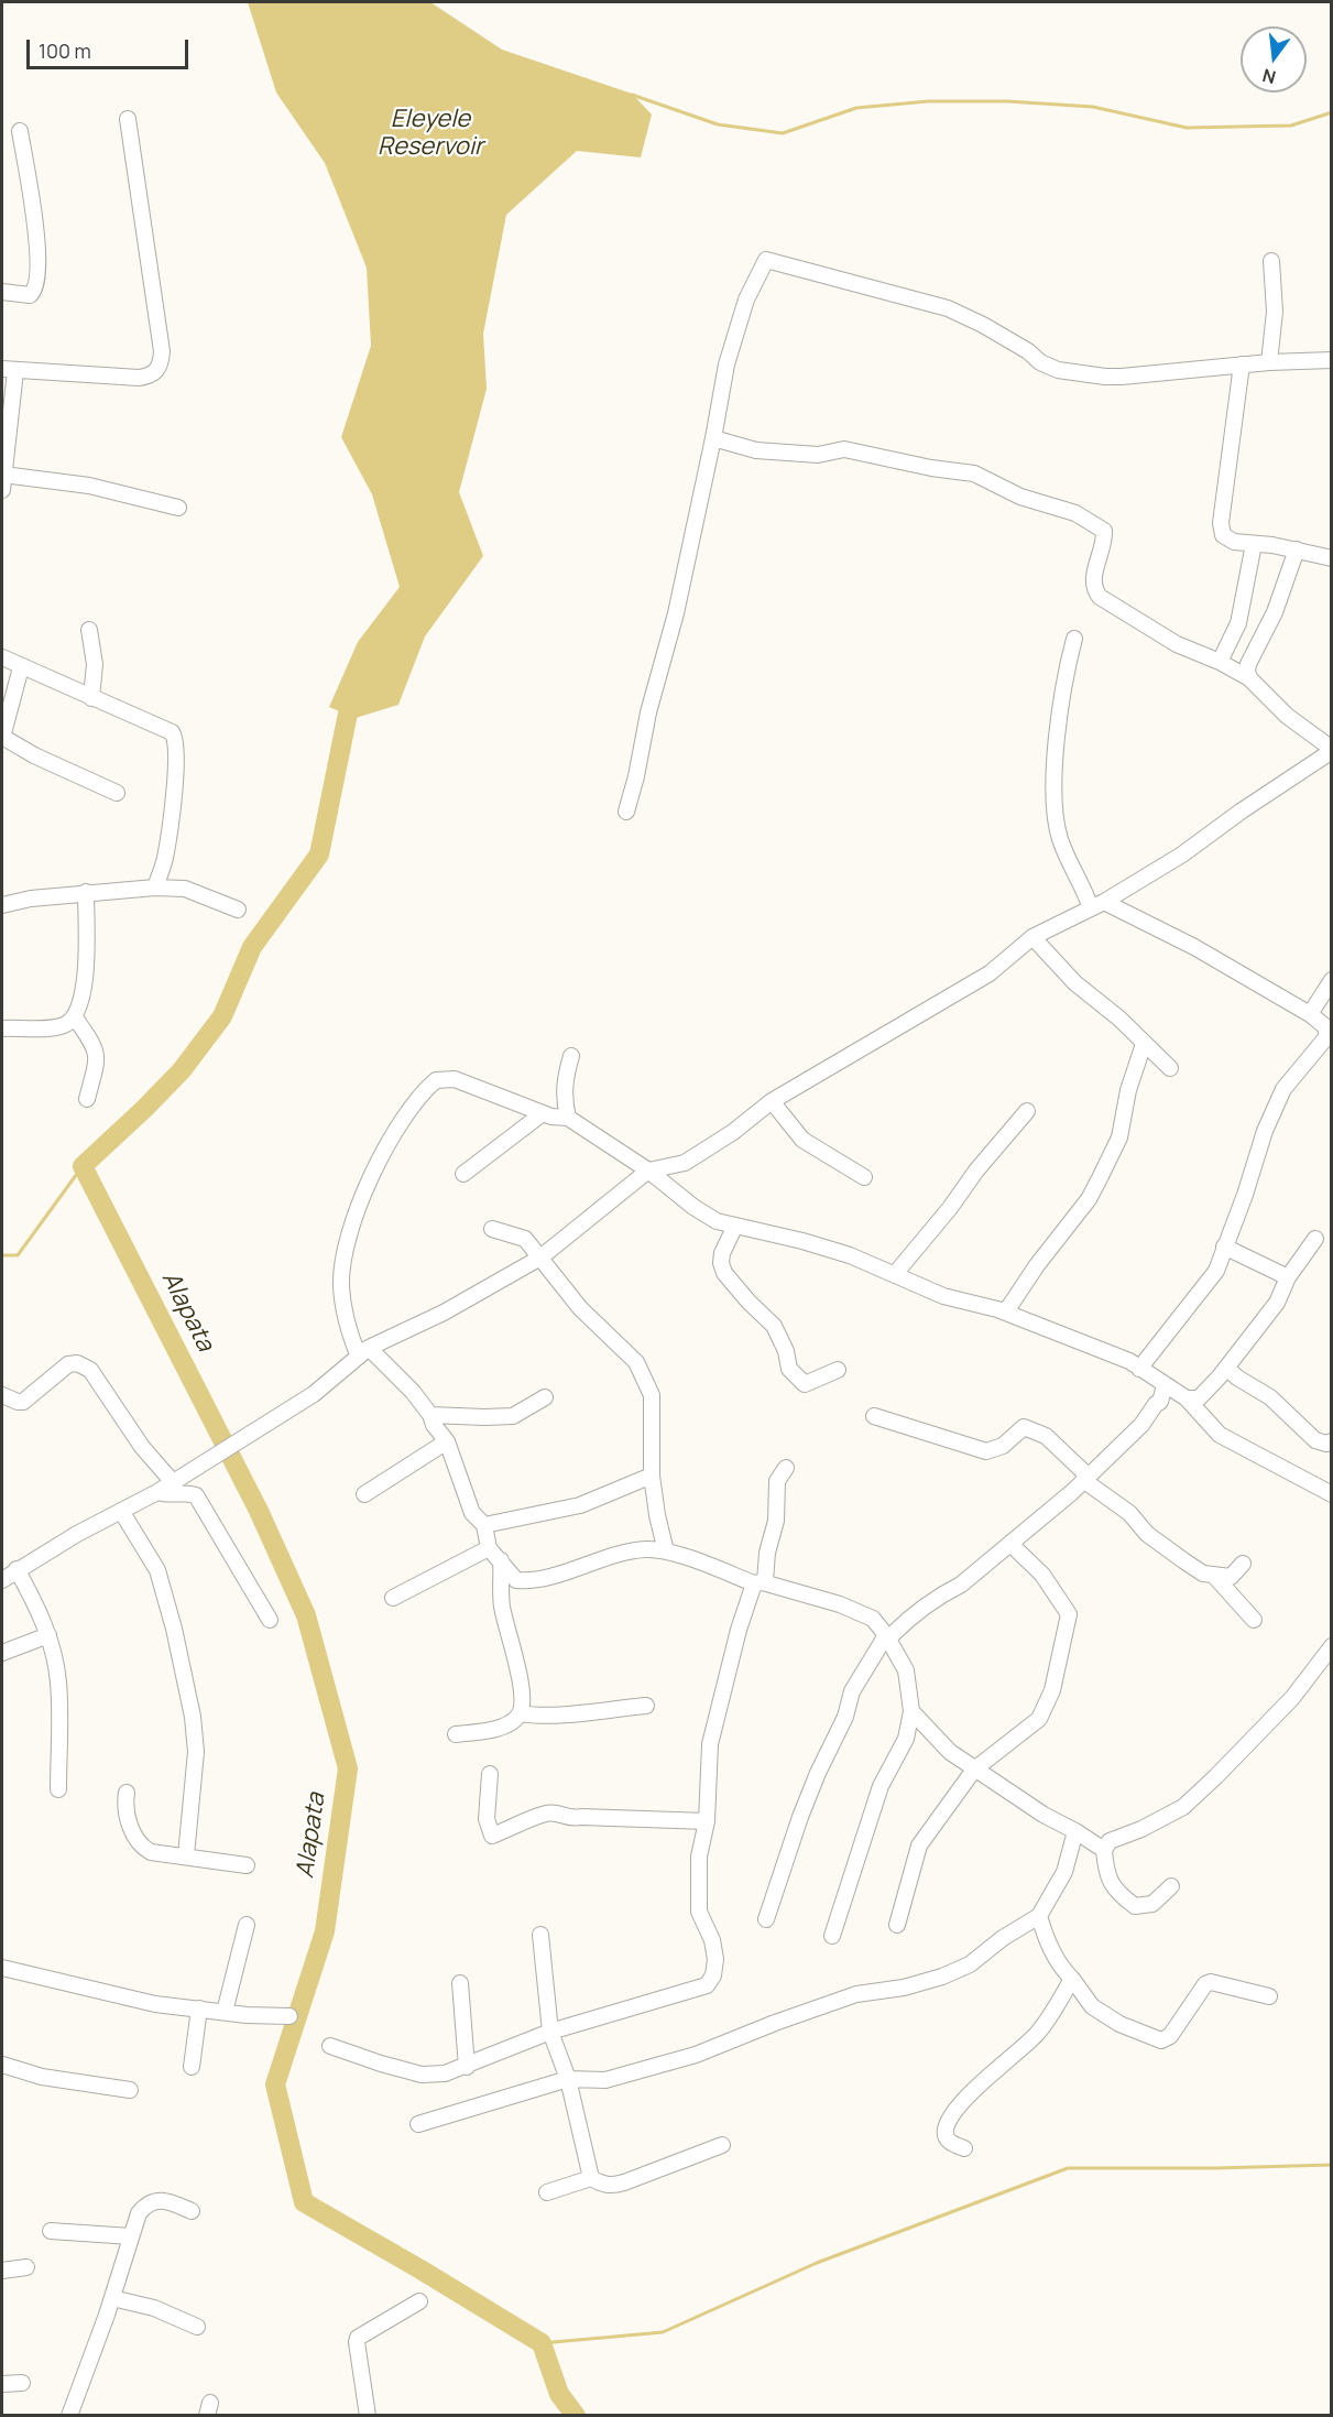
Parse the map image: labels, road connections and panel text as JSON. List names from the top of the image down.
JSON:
{
  "water": ["Eleyele Reservoir", "Alapata"],
  "scale_bar": "100 m",
  "north": "bottom"
}
